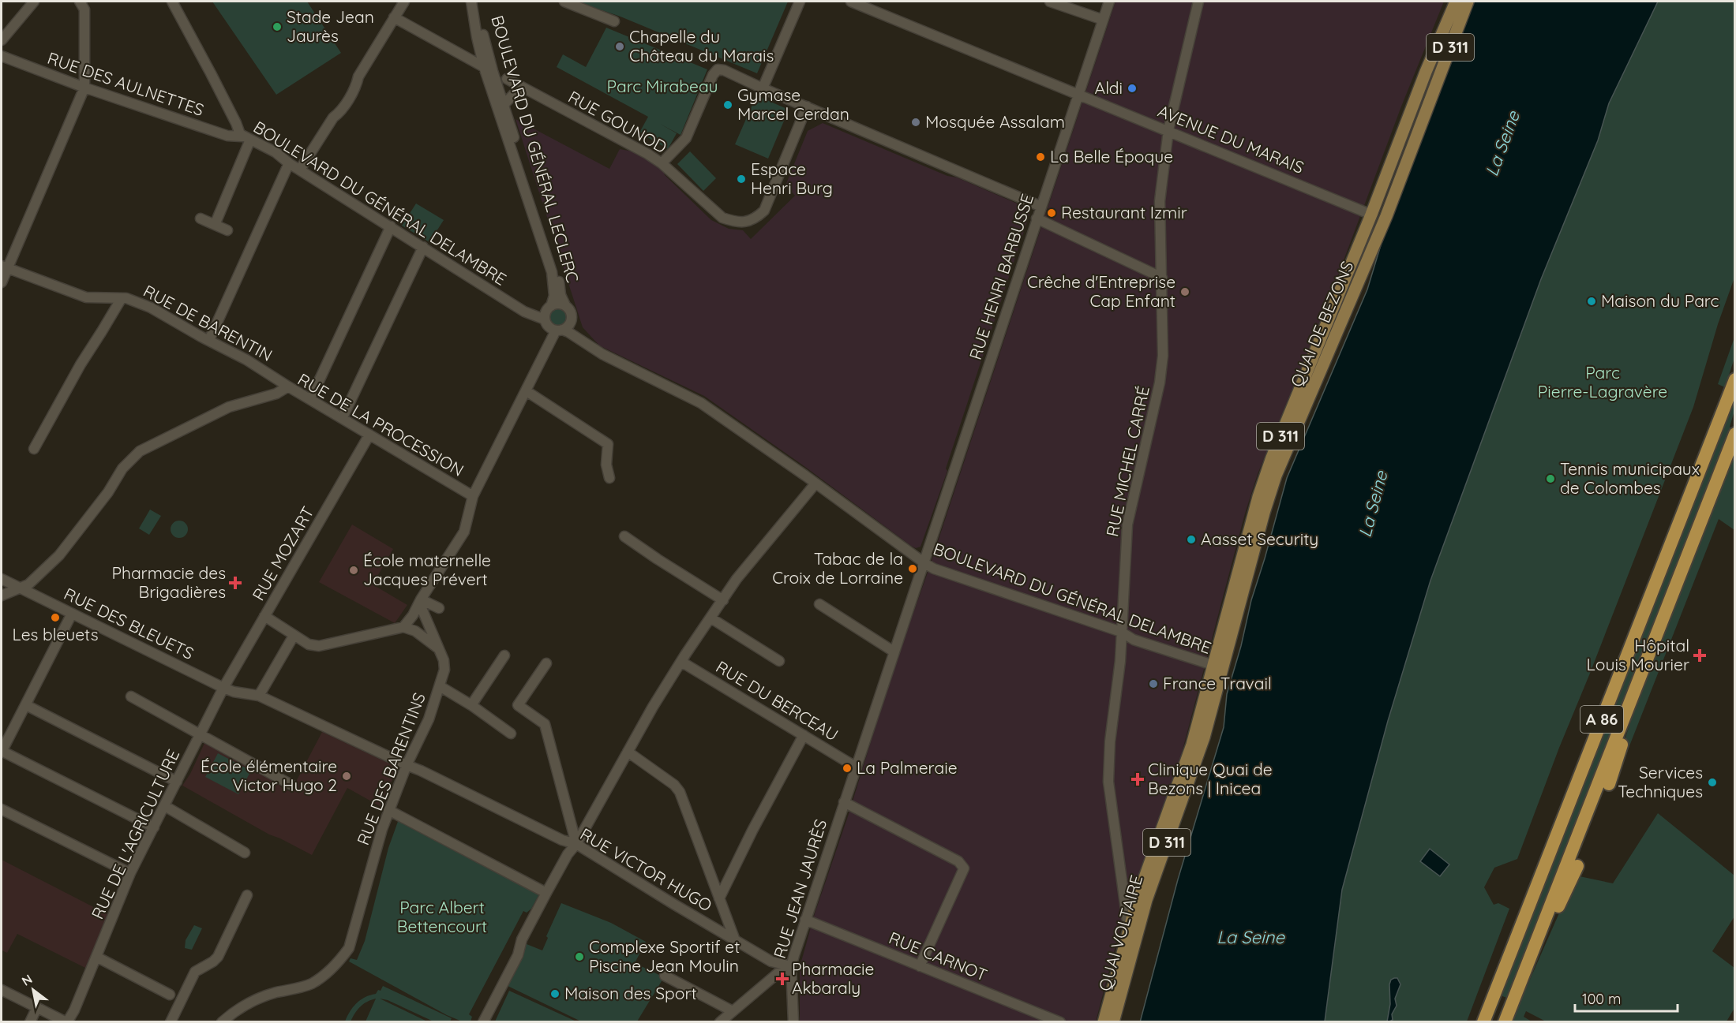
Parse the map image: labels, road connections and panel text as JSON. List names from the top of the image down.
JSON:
{
  "streets": {
    "highway": ["A 86"],
    "main road": ["D 311", "QUAI DE BEZONS", "QUAI VOLTAIRE"],
    "street": [
      "RUE DES AULNETTES",
      "RUE GOUNOD",
      "AVENUE DU MARAIS",
      "BOULEVARD DU GÉNÉRAL LECLERC",
      "BOULEVARD DU GÉNÉRAL DELAMBRE",
      "RUE HENRI BARBUSSE",
      "RUE DE BARENTIN",
      "RUE DE LA PROCESSION",
      "RUE MICHEL CARRÉ",
      "RUE MOZART",
      "RUE DES BLEUETS",
      "RUE DU BERCEAU",
      "RUE DES BARENTINS",
      "RUE DE L'AGRICULTURE",
      "RUE VICTOR HUGO",
      "RUE JEAN JAURÈS",
      "RUE CARNOT"
    ]
  },
  "crossings": [
    ["D 311", "QUAI DE BEZONS"],
    ["RUE DES AULNETTES", "BOULEVARD DU GÉNÉRAL DELAMBRE"],
    ["AVENUE DU MARAIS", "RUE HENRI BARBUSSE"],
    ["AVENUE DU MARAIS", "QUAI DE BEZONS"],
    ["AVENUE DU MARAIS", "RUE MICHEL CARRÉ"],
    ["BOULEVARD DU GÉNÉRAL LECLERC", "BOULEVARD DU GÉNÉRAL DELAMBRE"],
    ["BOULEVARD DU GÉNÉRAL DELAMBRE", "RUE HENRI BARBUSSE"],
    ["BOULEVARD DU GÉNÉRAL DELAMBRE", "QUAI DE BEZONS"],
    ["BOULEVARD DU GÉNÉRAL DELAMBRE", "RUE MICHEL CARRÉ"],
    ["BOULEVARD DU GÉNÉRAL DELAMBRE", "QUAI VOLTAIRE"],
    ["RUE HENRI BARBUSSE", "RUE JEAN JAURÈS"],
    ["RUE DE BARENTIN", "RUE DE LA PROCESSION"],
    ["QUAI DE BEZONS", "QUAI VOLTAIRE"],
    ["RUE DE LA PROCESSION", "RUE MOZART"],
    ["RUE DE LA PROCESSION", "RUE DES BLEUETS"],
    ["RUE MICHEL CARRÉ", "QUAI VOLTAIRE"],
    ["RUE MOZART", "RUE DES BLEUETS"],
    ["RUE MOZART", "RUE DE L'AGRICULTURE"],
    ["RUE DES BLEUETS", "RUE DE L'AGRICULTURE"],
    ["RUE DES BLEUETS", "RUE VICTOR HUGO"],
    ["RUE DU BERCEAU", "RUE JEAN JAURÈS"],
    ["RUE DES BARENTINS", "RUE VICTOR HUGO"],
    ["RUE VICTOR HUGO", "RUE JEAN JAURÈS"],
    ["RUE JEAN JAURÈS", "RUE CARNOT"]
  ],
  "water": ["La Seine"],
  "parks": ["Parc Mirabeau", "Parc Pierre-Lagravère", "Parc Albert Bettencourt"],
  "places": {
    "other": [
      "Stade Jean Jaurès",
      "Chapelle du Château du Marais",
      "Aldi",
      "Gymase Marcel Cerdan",
      "Mosquée Assalam",
      "La Belle Époque",
      "Espace Henri Burg",
      "Restaurant Izmir",
      "Crêche d'Entreprise Cap Enfant",
      "Maison du Parc",
      "Tennis municipaux de Colombes",
      "Aasset Security",
      "Tabac de la Croix de Lorraine",
      "École maternelle Jacques Prévert",
      "Les bleuets",
      "France Travail",
      "La Palmeraie",
      "École élémentaire Victor Hugo 2",
      "Services Techniques",
      "Complexe Sportif et Piscine Jean Moulin",
      "Maison des Sport"
    ],
    "health": [
      "Pharmacie des Brigadières",
      "Hôpital Louis Mourier",
      "Clinique Quai de Bezons | Inicea",
      "Pharmacie Akbaraly"
    ]
  },
  "scale_bar": "100 m",
  "north": "top left"
}
